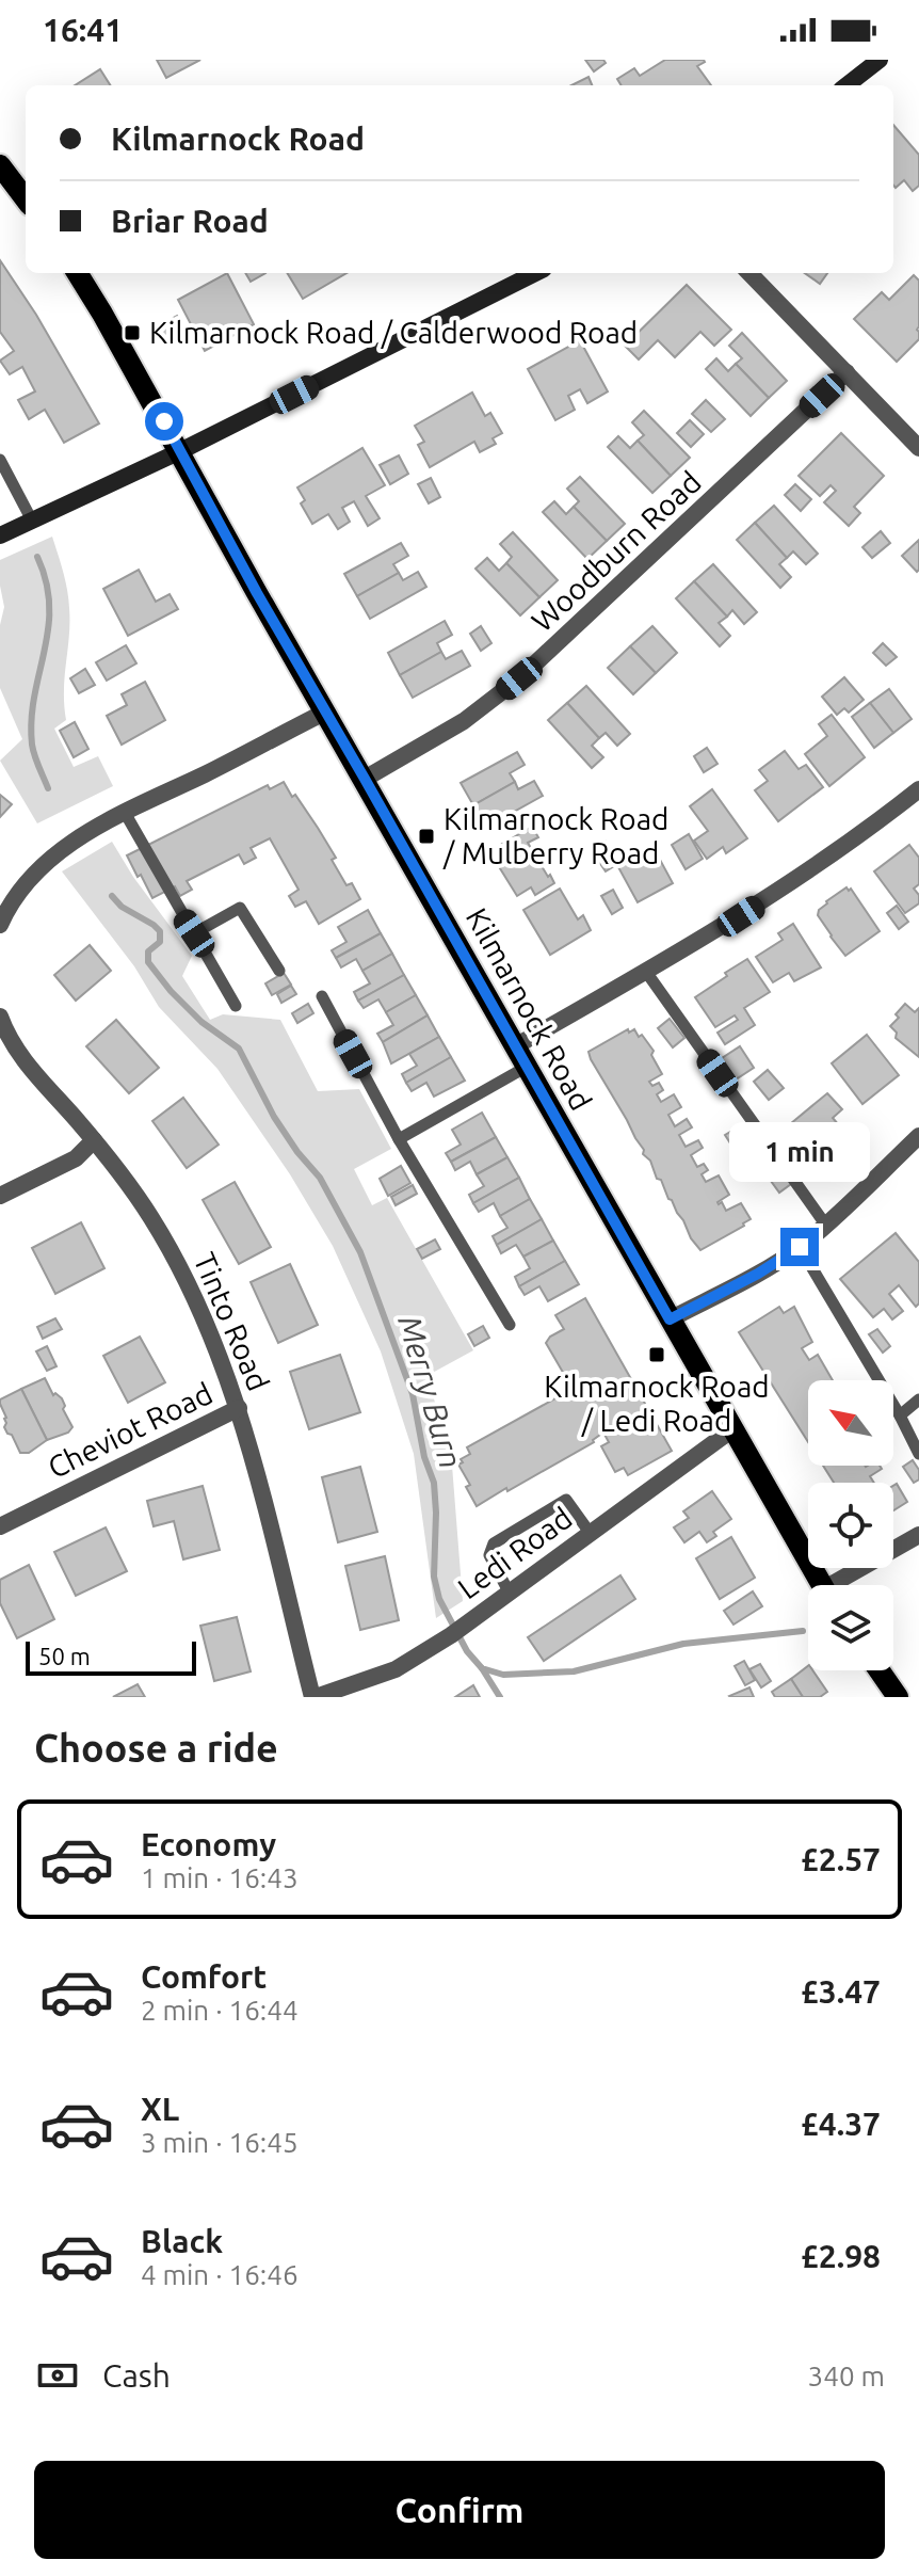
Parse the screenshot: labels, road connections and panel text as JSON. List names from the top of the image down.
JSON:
{
  "streets": {
    "main road": ["Kilmarnock Road"],
    "street": [
      "Woodburn Road",
      "Tinto Road",
      "Cheviot Road",
      "Ledi Road"
    ]
  },
  "crossings": [
    ["Woodburn Road", "Kilmarnock Road"],
    ["Kilmarnock Road", "Ledi Road"],
    ["Tinto Road", "Cheviot Road"],
    ["Tinto Road", "Ledi Road"]
  ],
  "water": ["Merry Burn"],
  "places": {
    "transit": ["Kilmarnock Road / Calderwood Road", "Kilmarnock Road / Mulberry Road", "Kilmarnock Road / Ledi Road"]
  },
  "scale_bar": "50 m",
  "north": "top left",
  "page": {
    "status": "16:41",
    "banner": ["Kilmarnock Road", "Briar Road"],
    "bubble": "1 min",
    "scale": "50 m",
    "heading": "Choose a ride",
    "list": [
      {
        "name": "Economy",
        "note": "1 min · 16:43",
        "value": "£2.57"
      },
      {
        "name": "Comfort",
        "note": "2 min · 16:44",
        "value": "£3.47"
      },
      {
        "name": "XL",
        "note": "3 min · 16:45",
        "value": "£4.37"
      },
      {
        "name": "Black",
        "note": "4 min · 16:46",
        "value": "£2.98"
      }
    ],
    "pay": ["Cash", "340 m"],
    "buttons": "Confirm"
  }
}
